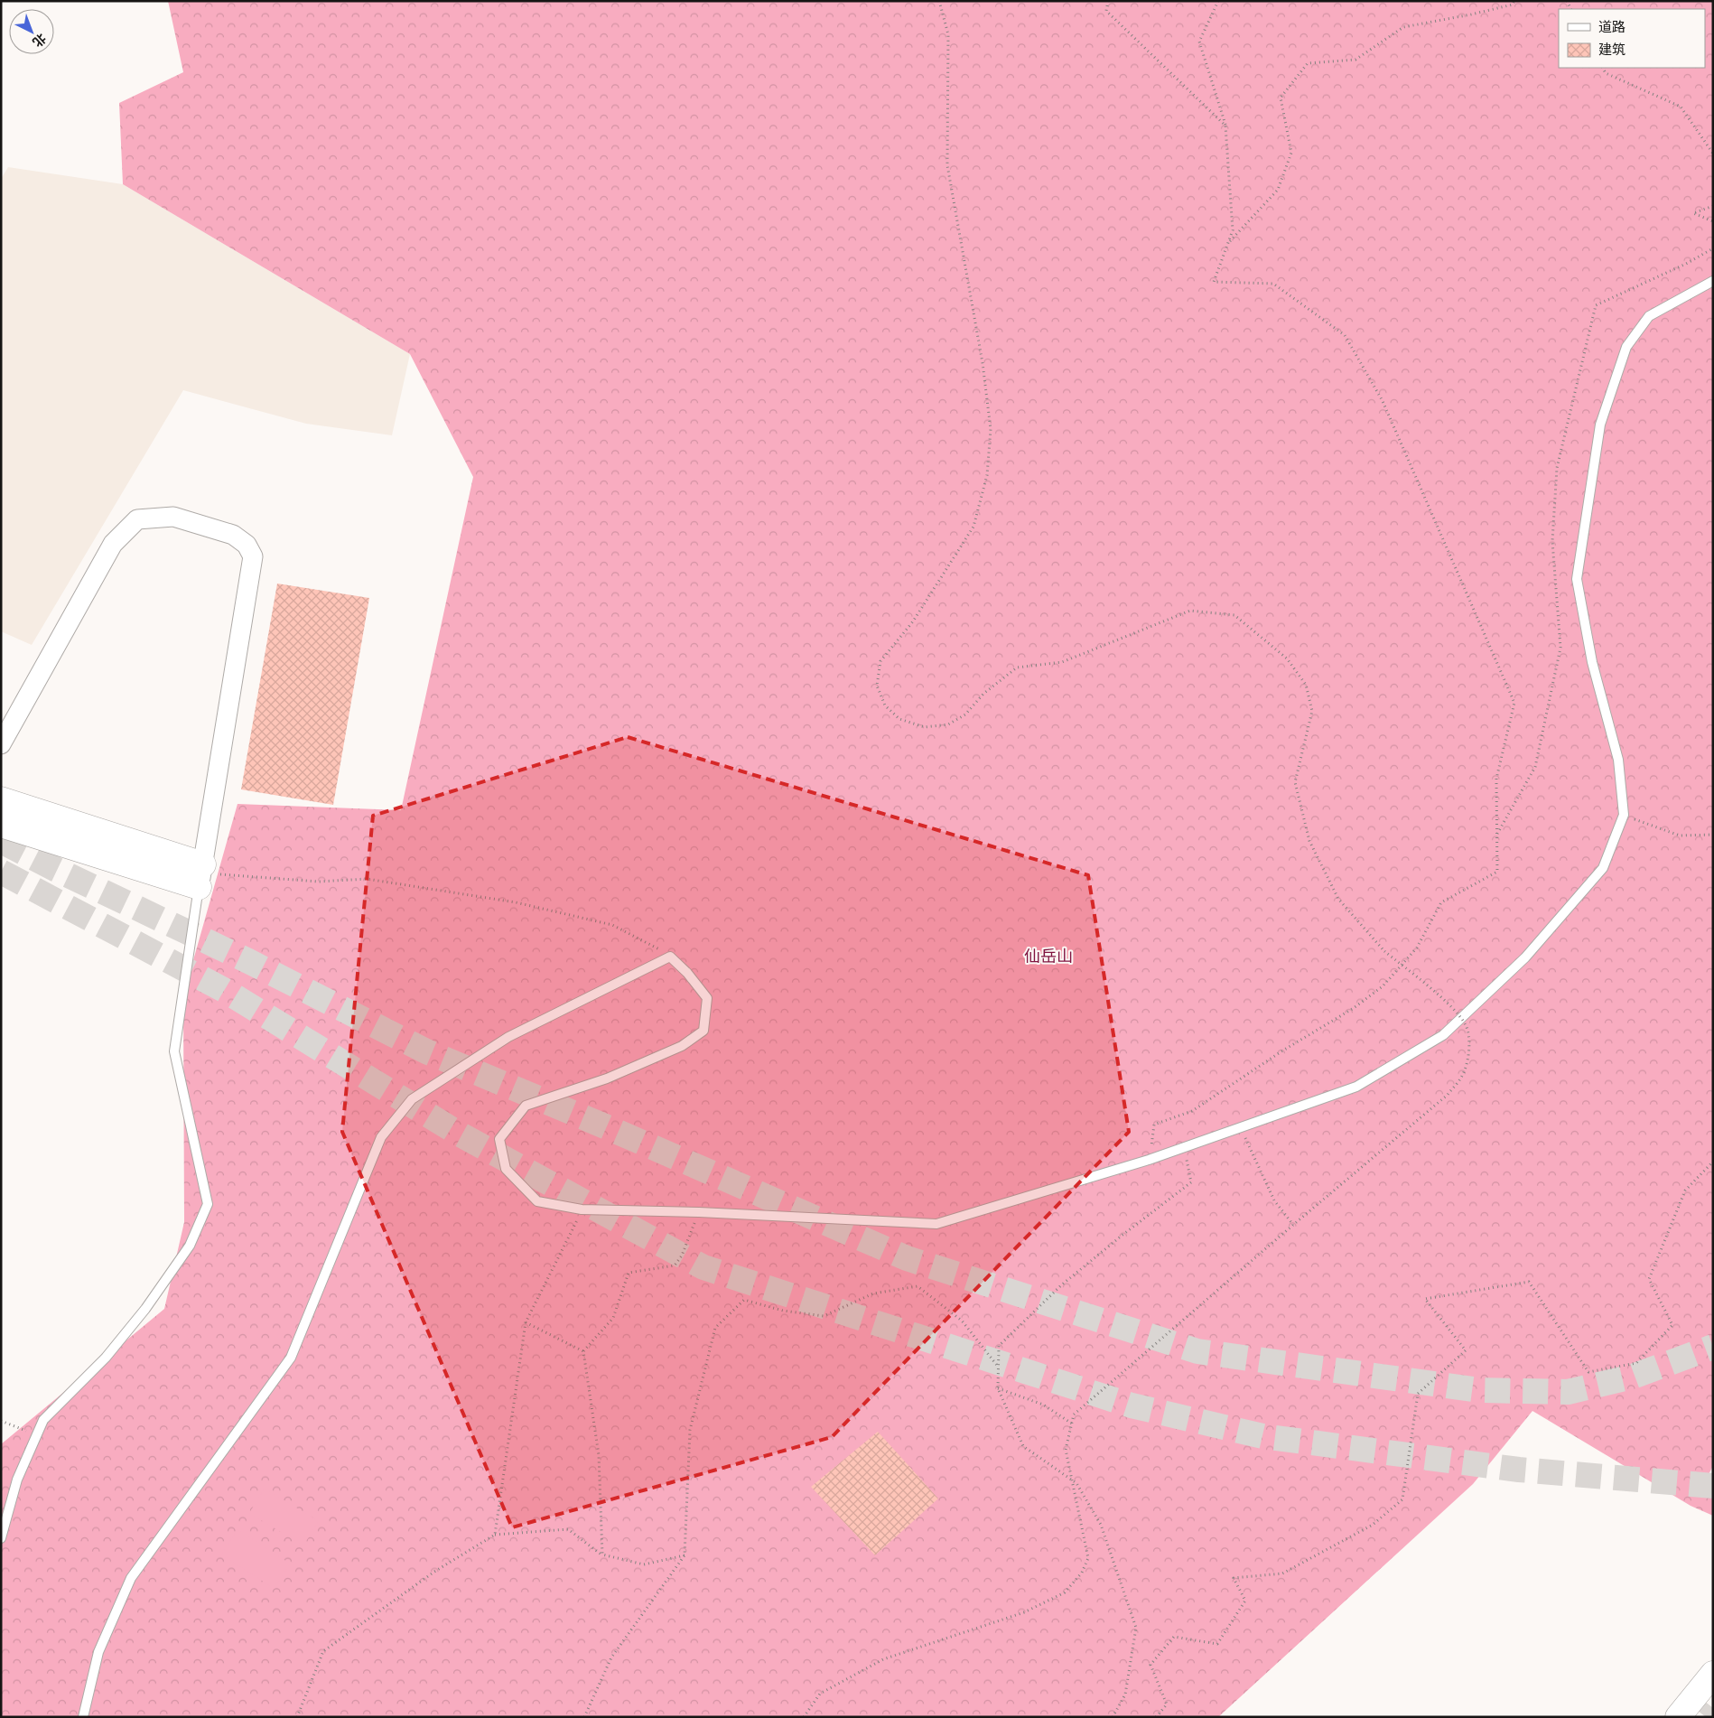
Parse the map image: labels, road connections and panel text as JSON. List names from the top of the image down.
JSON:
{
  "parks": ["仙岳山"],
  "legend": ["道路", "建筑"],
  "north": "bottom right"
}
